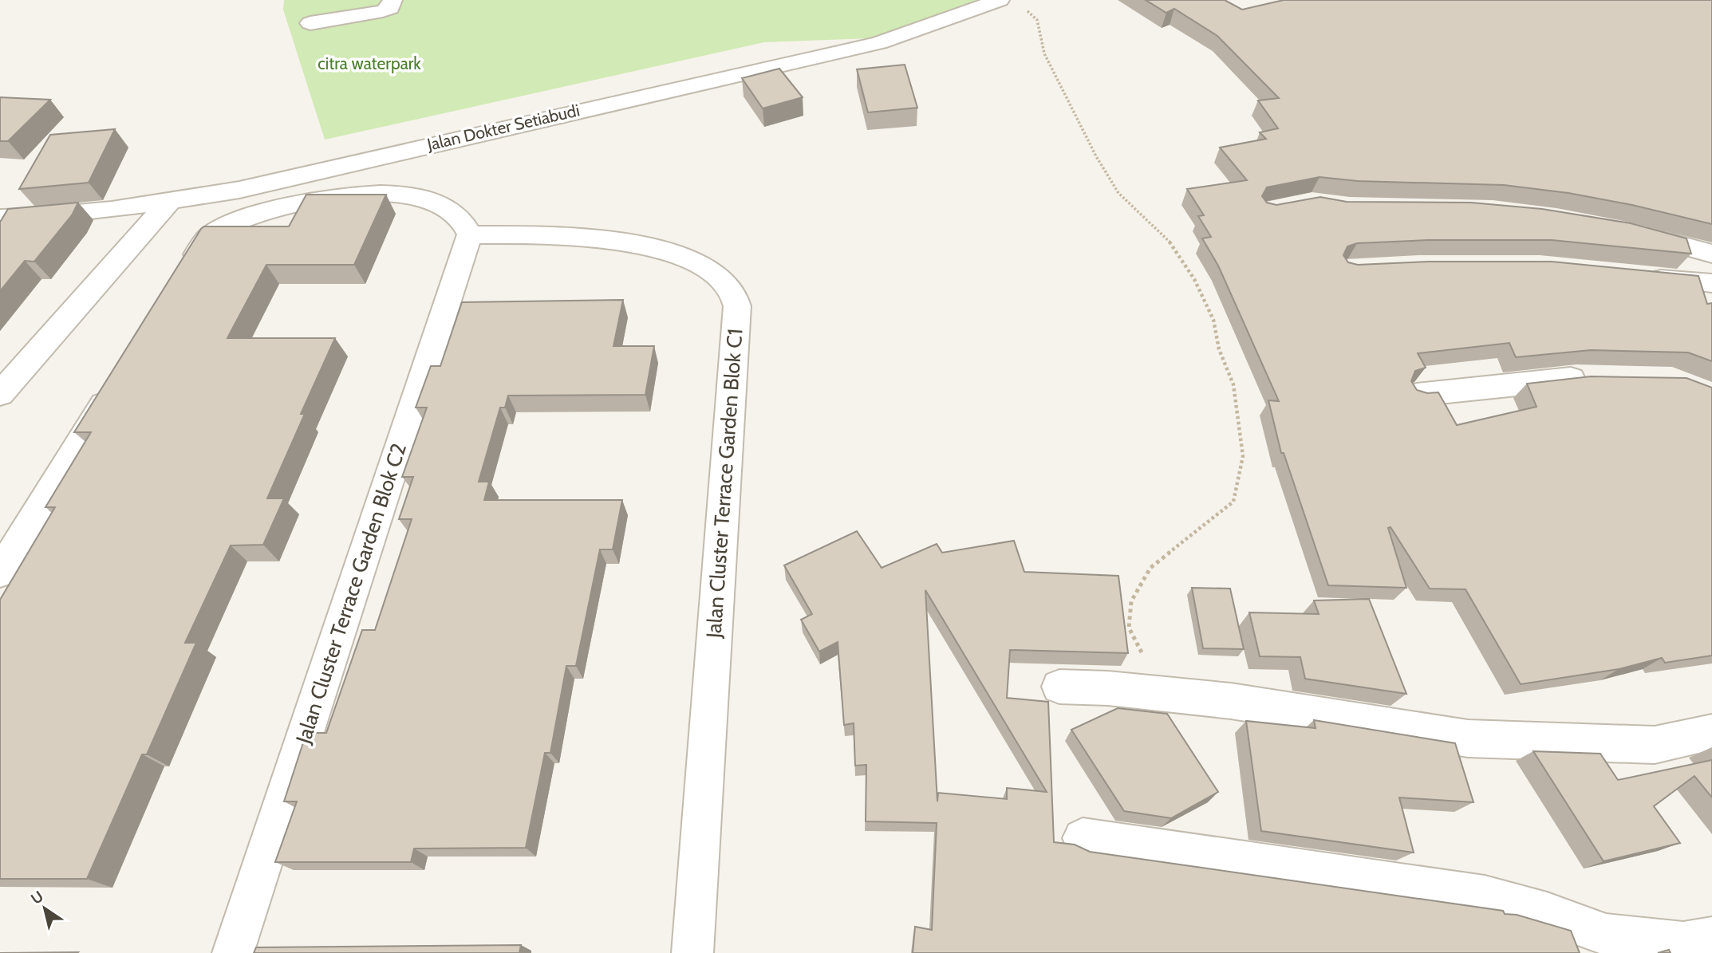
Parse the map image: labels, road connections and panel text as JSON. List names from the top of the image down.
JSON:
{
  "streets": {
    "street": ["Jalan Dokter Setiabudi", "Jalan Cluster Terrace Garden Blok C1", "Jalan Cluster Terrace Garden Blok C2"]
  },
  "crossings": [
    ["Jalan Cluster Terrace Garden Blok C1", "Jalan Cluster Terrace Garden Blok C2"]
  ],
  "parks": ["citra waterpark"],
  "north": "top left"
}
